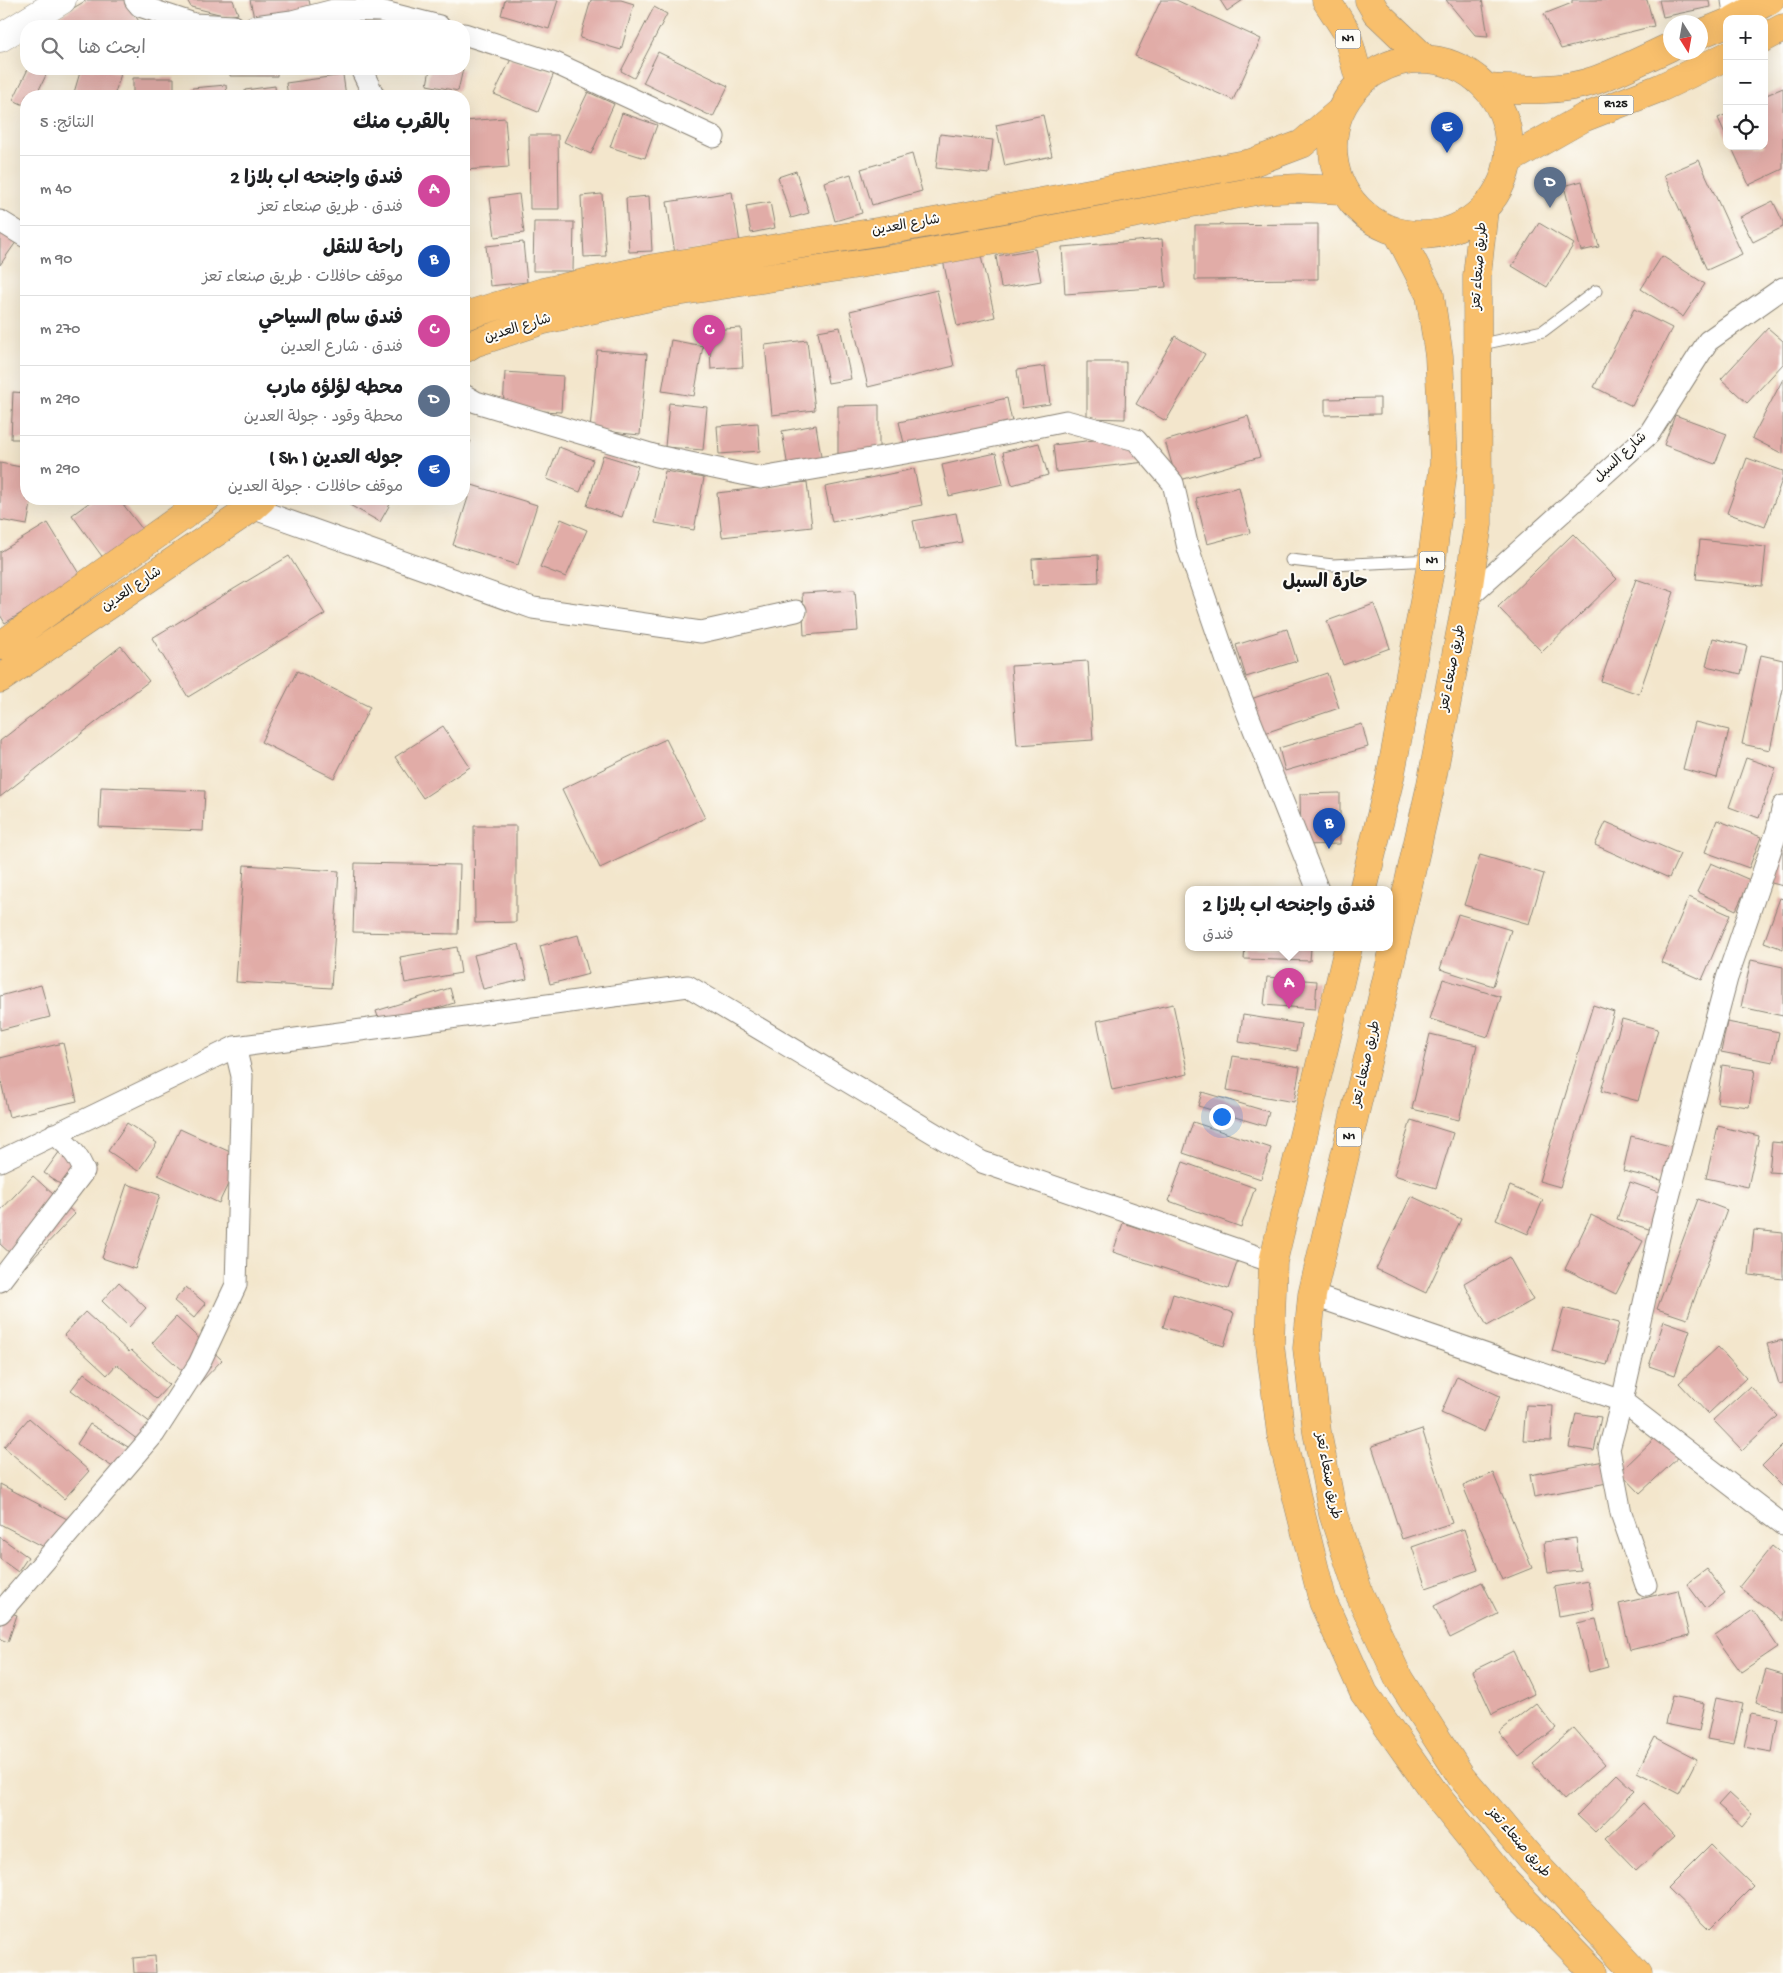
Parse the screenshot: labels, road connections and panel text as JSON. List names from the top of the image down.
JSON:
{
  "streets": {
    "main road": [
      "N1",
      "R125",
      "شارع العدين",
      "طريق صنعاء تعز"
    ],
    "street": ["شارع السبل"]
  },
  "crossings": [
    ["N1", "R125"],
    ["N1", "شارع العدين"],
    ["N1", "طريق صنعاء تعز"],
    ["R125", "شارع العدين"],
    ["R125", "طريق صنعاء تعز"],
    ["شارع العدين", "طريق صنعاء تعز"],
    ["طريق صنعاء تعز", "شارع السبل"]
  ],
  "districts": ["حارة السبل"],
  "north": "bottom",
  "page": {
    "map_buttons": ["+", "−"],
    "search": "ابحث هنا",
    "heading": ["بالقرب منك", "النتائج: 5"],
    "pins": [
      "E",
      "D",
      "C",
      "B",
      "A"
    ],
    "list": [
      {
        "mark": "A",
        "name": "فندق واجنحه اب بلازا 2",
        "note": "فندق · طريق صنعاء تعز",
        "value": "40 m"
      },
      {
        "mark": "B",
        "name": "راحة للنقل",
        "note": "موقف حافلات · طريق صنعاء تعز",
        "value": "90 m"
      },
      {
        "mark": "C",
        "name": "فندق سام السياحي",
        "note": "فندق · شارع العدين",
        "value": "270 m"
      },
      {
        "mark": "D",
        "name": "محطه لؤلؤه مارب",
        "note": "محطة وقود · جولة العدين",
        "value": "290 m"
      },
      {
        "mark": "E",
        "name": "جوله العدين ( Sh )",
        "note": "موقف حافلات · جولة العدين",
        "value": "290 m"
      }
    ],
    "popup": ["فندق واجنحه اب بلازا 2", "فندق"]
  }
}
